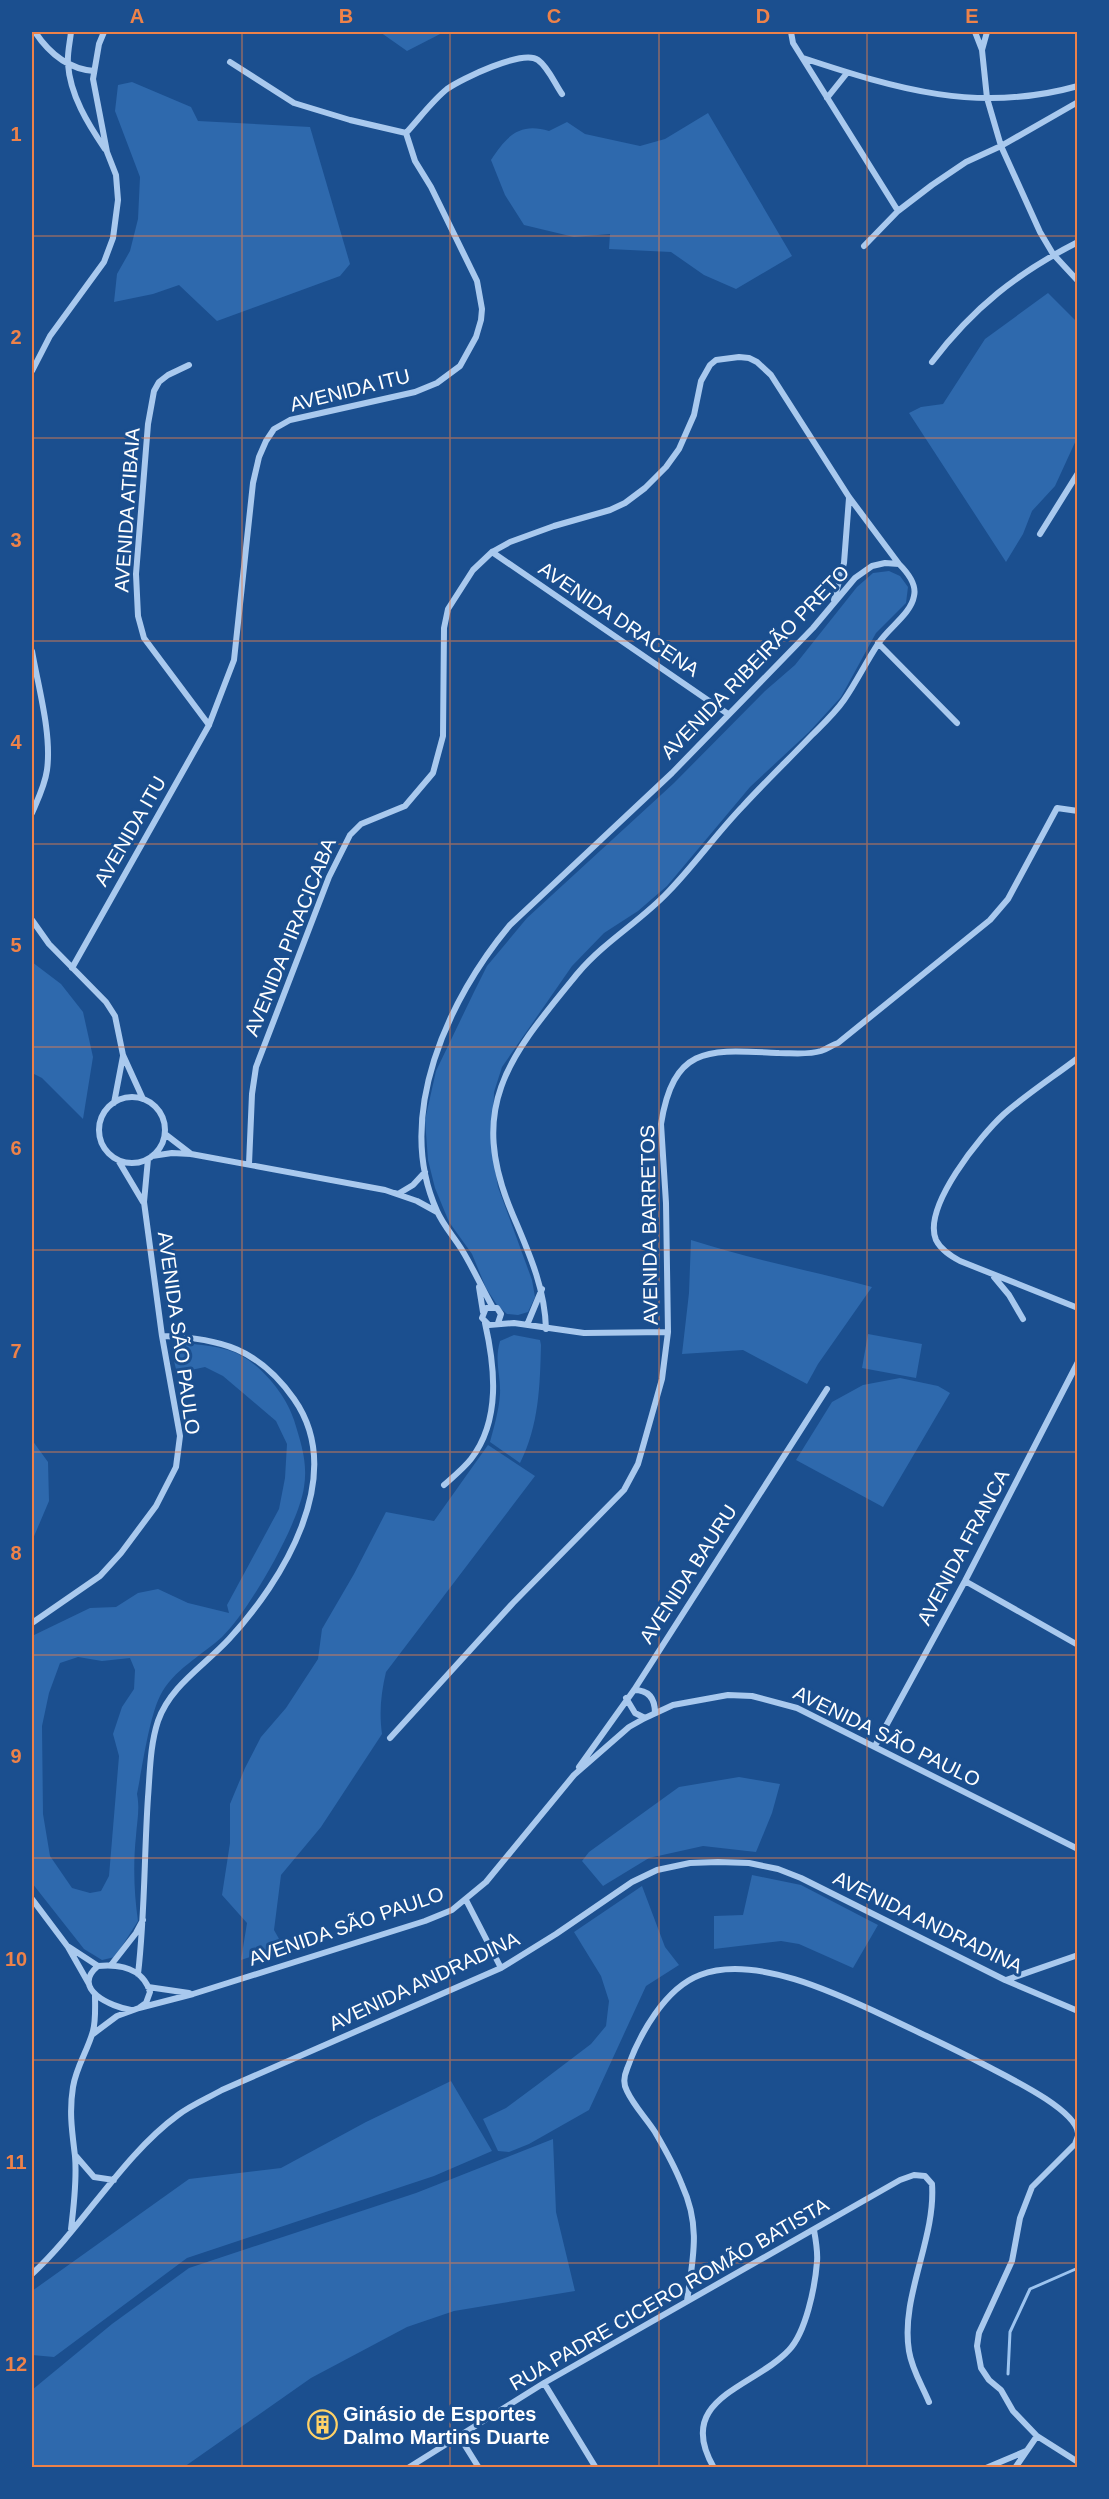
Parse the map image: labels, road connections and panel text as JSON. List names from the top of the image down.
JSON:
{
  "streets": {
    "street": [
      "AVENIDA ITU",
      "AVENIDA ATIBAIA",
      "AVENIDA DRACENA",
      "AVENIDA RIBEIRÃO PRETO",
      "AVENIDA PIRACICABA",
      "AVENIDA BARRETOS",
      "AVENIDA SÃO PAULO",
      "AVENIDA FRANCA",
      "AVENIDA BAURU",
      "AVENIDA ANDRADINA",
      "RUA PADRE CICERO ROMÃO BATISTA"
    ]
  },
  "crossings": [
    ["AVENIDA ITU", "AVENIDA ATIBAIA"],
    ["AVENIDA DRACENA", "AVENIDA RIBEIRÃO PRETO"],
    ["AVENIDA DRACENA", "AVENIDA PIRACICABA"],
    ["AVENIDA RIBEIRÃO PRETO", "AVENIDA PIRACICABA"],
    ["AVENIDA SÃO PAULO", "AVENIDA FRANCA"],
    ["AVENIDA SÃO PAULO", "AVENIDA BAURU"]
  ],
  "places": {
    "building": ["Ginásio de Esportes Dalmo Martins Duarte"]
  },
  "grid": {
    "columns": [
      "A",
      "B",
      "C",
      "D",
      "E"
    ],
    "rows": [
      "1",
      "2",
      "3",
      "4",
      "5",
      "6",
      "7",
      "8",
      "9",
      "10",
      "11",
      "12"
    ]
  }
}
